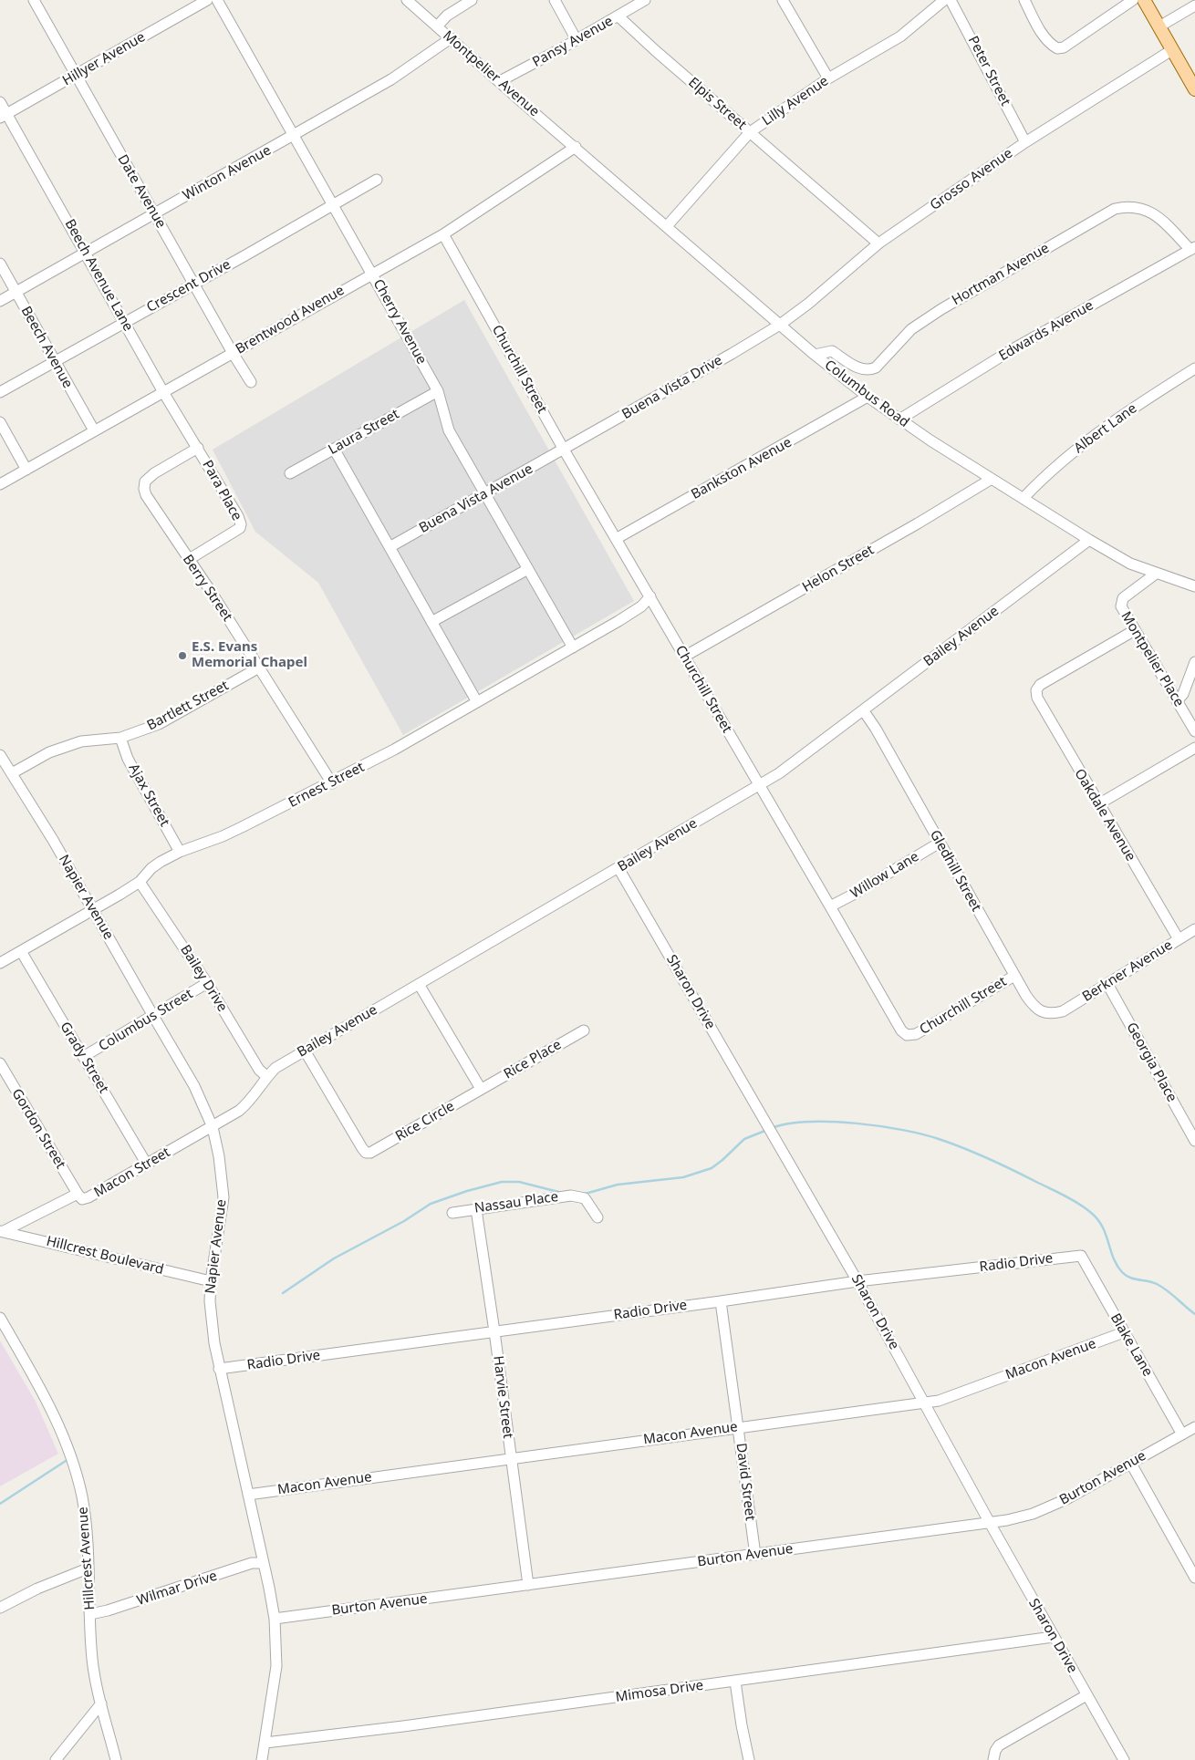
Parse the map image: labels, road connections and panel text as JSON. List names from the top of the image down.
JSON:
{
  "streets": {
    "street": [
      "Pansy Avenue",
      "Hillyer Avenue",
      "Peter Street",
      "Montpelier Avenue",
      "Lilly Avenue",
      "Elpis Street",
      "Winton Avenue",
      "Grosso Avenue",
      "Date Avenue",
      "Hortman Avenue",
      "Beech Avenue Lane",
      "Crescent Drive",
      "Brentwood Avenue",
      "Cherry Avenue",
      "Edwards Avenue",
      "Beech Avenue",
      "Churchill Street",
      "Buena Vista Drive",
      "Columbus Road",
      "Albert Lane",
      "Laura Street",
      "Bankston Avenue",
      "Para Place",
      "Buena Vista Avenue",
      "Helon Street",
      "Berry Street",
      "Bailey Avenue",
      "Montpelier Place",
      "Bartlett Street",
      "Ernest Street",
      "Ajax Street",
      "Oakdale Avenue",
      "Gledhill Street",
      "Willow Lane",
      "Napier Avenue",
      "Berkner Avenue",
      "Bailey Drive",
      "Sharon Drive",
      "Columbus Street",
      "Grady Street",
      "Rice Place",
      "Georgia Place",
      "Rice Circle",
      "Gordon Street",
      "Macon Street",
      "Nassau Place",
      "Hillcrest Boulevard",
      "Radio Drive",
      "Blake Lane",
      "Macon Avenue",
      "Harvie Street",
      "Burton Avenue",
      "David Street",
      "Hillcrest Avenue",
      "Wilmar Drive",
      "Mimosa Drive"
    ]
  },
  "crossings": [
    ["Pansy Avenue", "Montpelier Avenue"],
    ["Pansy Avenue", "Elpis Street"],
    ["Hillyer Avenue", "Date Avenue"],
    ["Hillyer Avenue", "Beech Avenue Lane"],
    ["Peter Street", "Grosso Avenue"],
    ["Montpelier Avenue", "Winton Avenue"],
    ["Montpelier Avenue", "Brentwood Avenue"],
    ["Montpelier Avenue", "Columbus Road"],
    ["Lilly Avenue", "Elpis Street"],
    ["Lilly Avenue", "Columbus Road"],
    ["Elpis Street", "Grosso Avenue"],
    ["Winton Avenue", "Date Avenue"],
    ["Winton Avenue", "Beech Avenue Lane"],
    ["Winton Avenue", "Cherry Avenue"],
    ["Winton Avenue", "Beech Avenue"],
    ["Grosso Avenue", "Buena Vista Drive"],
    ["Grosso Avenue", "Columbus Road"],
    ["Date Avenue", "Crescent Drive"],
    ["Date Avenue", "Brentwood Avenue"],
    ["Hortman Avenue", "Edwards Avenue"],
    ["Hortman Avenue", "Columbus Road"],
    ["Beech Avenue Lane", "Crescent Drive"],
    ["Beech Avenue Lane", "Brentwood Avenue"],
    ["Beech Avenue Lane", "Para Place"],
    ["Beech Avenue Lane", "Berry Street"],
    ["Crescent Drive", "Cherry Avenue"],
    ["Crescent Drive", "Beech Avenue"],
    ["Brentwood Avenue", "Cherry Avenue"],
    ["Brentwood Avenue", "Beech Avenue"],
    ["Brentwood Avenue", "Churchill Street"],
    ["Brentwood Avenue", "Columbus Road"],
    ["Cherry Avenue", "Laura Street"],
    ["Cherry Avenue", "Buena Vista Avenue"],
    ["Cherry Avenue", "Ernest Street"],
    ["Edwards Avenue", "Columbus Road"],
    ["Churchill Street", "Buena Vista Drive"],
    ["Churchill Street", "Bankston Avenue"],
    ["Churchill Street", "Buena Vista Avenue"],
    ["Churchill Street", "Helon Street"],
    ["Churchill Street", "Bailey Avenue"],
    ["Churchill Street", "Ernest Street"],
    ["Churchill Street", "Gledhill Street"],
    ["Churchill Street", "Willow Lane"],
    ["Buena Vista Drive", "Columbus Road"],
    ["Buena Vista Drive", "Buena Vista Avenue"],
    ["Columbus Road", "Albert Lane"],
    ["Columbus Road", "Bankston Avenue"],
    ["Columbus Road", "Helon Street"],
    ["Columbus Road", "Bailey Avenue"],
    ["Columbus Road", "Montpelier Place"],
    ["Para Place", "Berry Street"],
    ["Berry Street", "Bartlett Street"],
    ["Berry Street", "Ernest Street"],
    ["Bailey Avenue", "Gledhill Street"],
    ["Bailey Avenue", "Napier Avenue"],
    ["Bailey Avenue", "Bailey Drive"],
    ["Bailey Avenue", "Sharon Drive"],
    ["Bailey Avenue", "Rice Circle"],
    ["Bailey Avenue", "Macon Street"],
    ["Montpelier Place", "Oakdale Avenue"],
    ["Bartlett Street", "Ajax Street"],
    ["Bartlett Street", "Napier Avenue"],
    ["Ernest Street", "Ajax Street"],
    ["Ernest Street", "Napier Avenue"],
    ["Ernest Street", "Bailey Drive"],
    ["Ernest Street", "Grady Street"],
    ["Oakdale Avenue", "Berkner Avenue"],
    ["Gledhill Street", "Willow Lane"],
    ["Gledhill Street", "Berkner Avenue"],
    ["Napier Avenue", "Columbus Street"],
    ["Napier Avenue", "Macon Street"],
    ["Napier Avenue", "Hillcrest Boulevard"],
    ["Napier Avenue", "Radio Drive"],
    ["Napier Avenue", "Macon Avenue"],
    ["Napier Avenue", "Burton Avenue"],
    ["Napier Avenue", "Wilmar Drive"],
    ["Napier Avenue", "Mimosa Drive"],
    ["Berkner Avenue", "Georgia Place"],
    ["Bailey Drive", "Columbus Street"],
    ["Sharon Drive", "Radio Drive"],
    ["Sharon Drive", "Macon Avenue"],
    ["Sharon Drive", "Burton Avenue"],
    ["Sharon Drive", "Mimosa Drive"],
    ["Columbus Street", "Grady Street"],
    ["Grady Street", "Macon Street"],
    ["Rice Place", "Rice Circle"],
    ["Gordon Street", "Macon Street"],
    ["Macon Street", "Hillcrest Boulevard"],
    ["Nassau Place", "Harvie Street"],
    ["Radio Drive", "Blake Lane"],
    ["Radio Drive", "Harvie Street"],
    ["Radio Drive", "David Street"],
    ["Blake Lane", "Macon Avenue"],
    ["Blake Lane", "Burton Avenue"],
    ["Macon Avenue", "Harvie Street"],
    ["Macon Avenue", "David Street"],
    ["Harvie Street", "Burton Avenue"],
    ["Burton Avenue", "David Street"],
    ["Hillcrest Avenue", "Wilmar Drive"]
  ],
  "places": ["E.S. Evans Memorial Chapel"]
}
